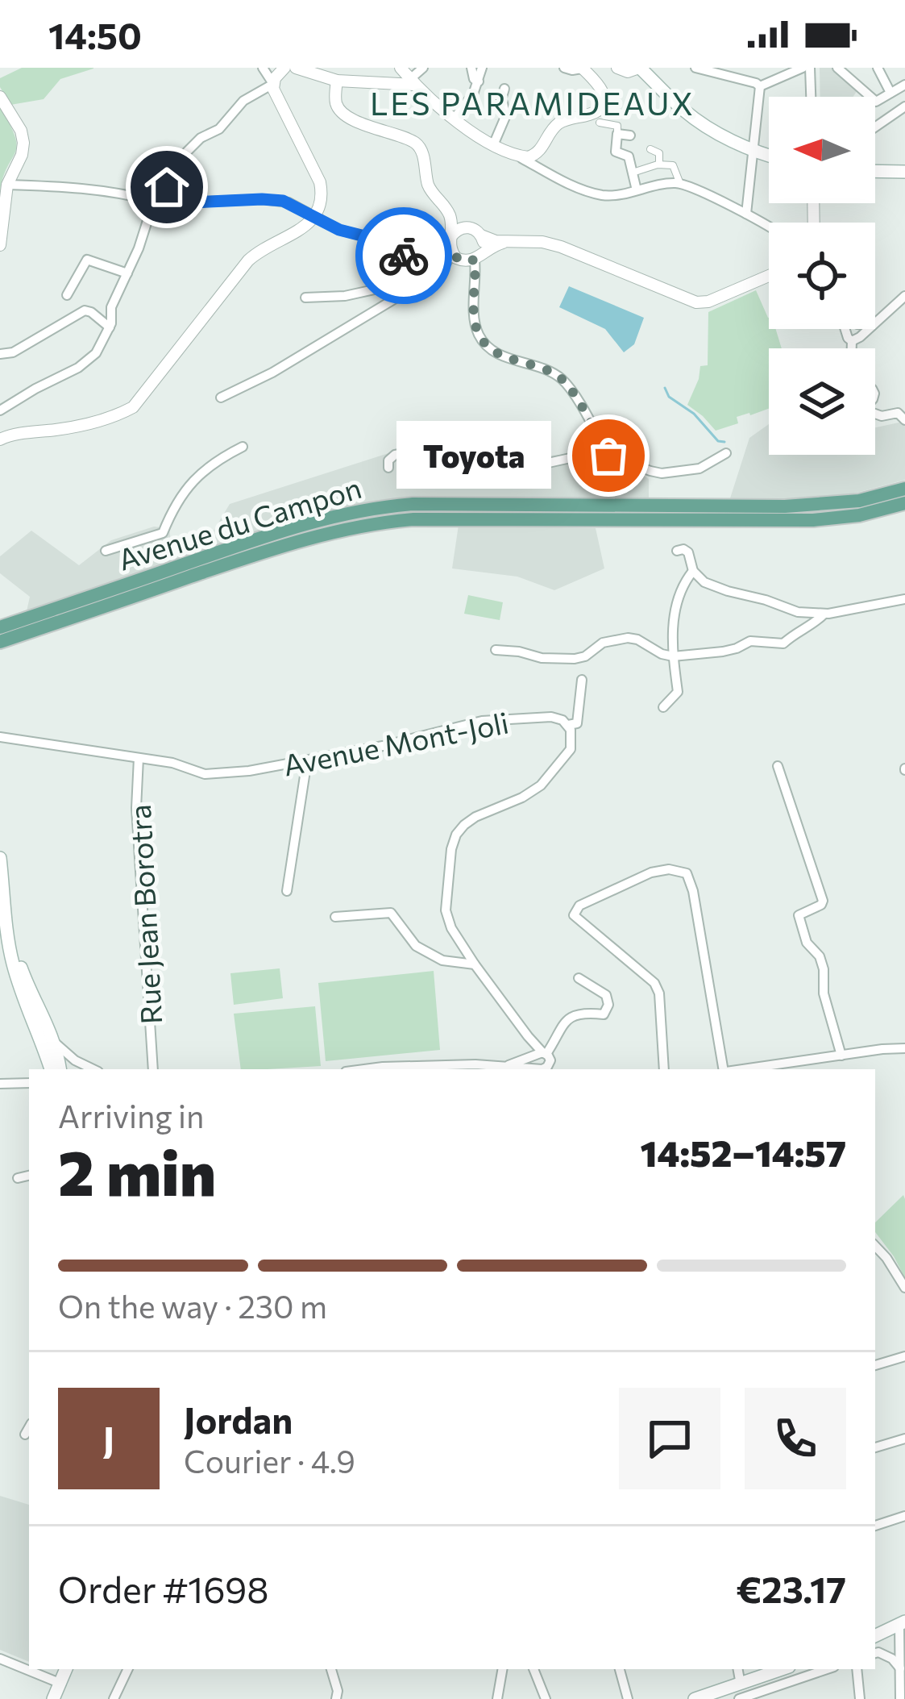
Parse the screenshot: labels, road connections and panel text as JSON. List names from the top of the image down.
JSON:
{
  "streets": {
    "main road": ["Avenue du Campon"],
    "street": ["Avenue Mont-Joli", "Rue Jean Borotra"]
  },
  "crossings": [
    ["Avenue Mont-Joli", "Rue Jean Borotra"]
  ],
  "districts": ["LES PARAMIDEAUX"],
  "places": ["Toyota"],
  "north": "left",
  "page": {
    "status": "14:50",
    "bubble": "Toyota",
    "heading": ["2 min", "Arriving in", "14:52–14:57"],
    "panel": [
      "Jordan",
      "Courier · 4.9",
      "Order #1698",
      "€23.17"
    ],
    "bar": "On the way · 230 m",
    "round": "J"
  }
}
